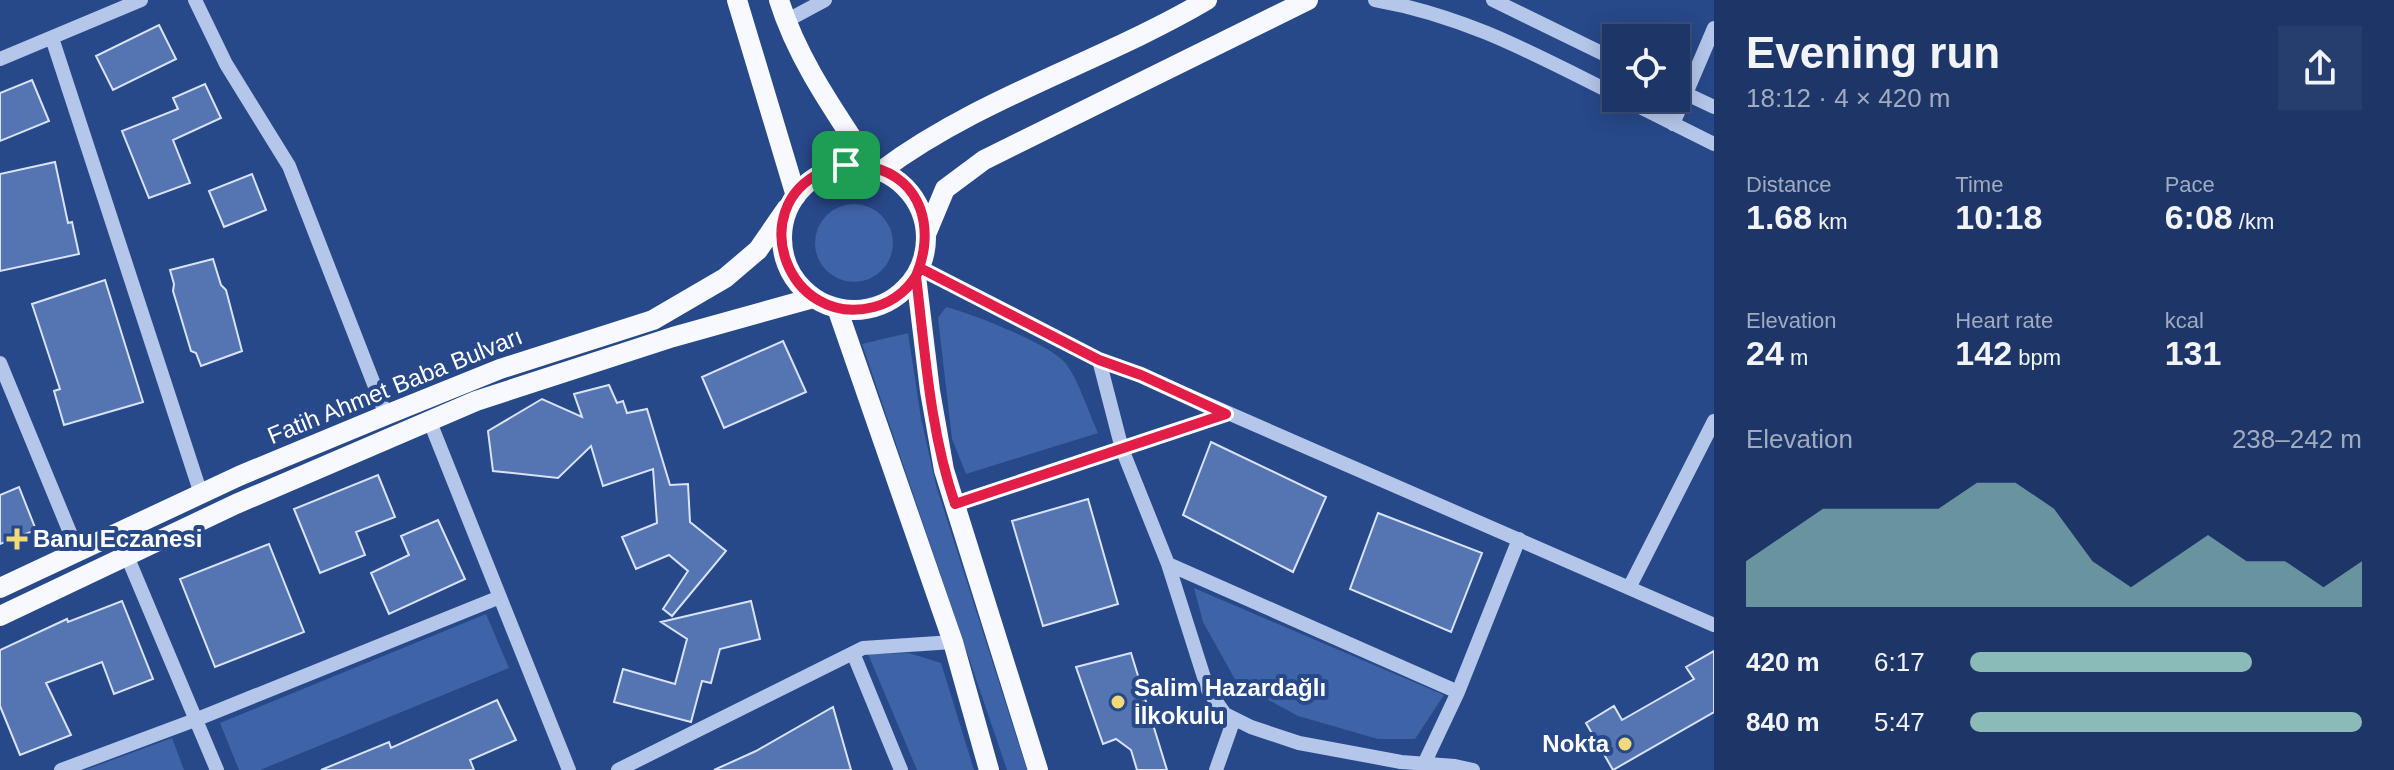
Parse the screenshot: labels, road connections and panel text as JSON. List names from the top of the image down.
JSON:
{
  "streets": {
    "main road": ["Fatih Ahmet Baba Bulvarı"]
  },
  "places": {
    "health": ["Banu Eczanesi"],
    "other": ["Salim Hazardağlı İlkokulu", "Nokta"]
  },
  "page": {
    "heading": ["Evening run", "18:12 · 4 × 420 m"],
    "stats": [
      ["Distance", "1.68 km"],
      ["Time", "10:18"],
      ["Pace", "6:08 /km"],
      ["Elevation", "24 m"],
      ["Heart rate", "142 bpm"],
      ["kcal", "131"]
    ],
    "chart": ["Elevation", "238–242 m"],
    "list": [
      {
        "name": "420 m",
        "note": "6:17"
      },
      {
        "name": "840 m",
        "note": "5:47"
      }
    ]
  }
}
